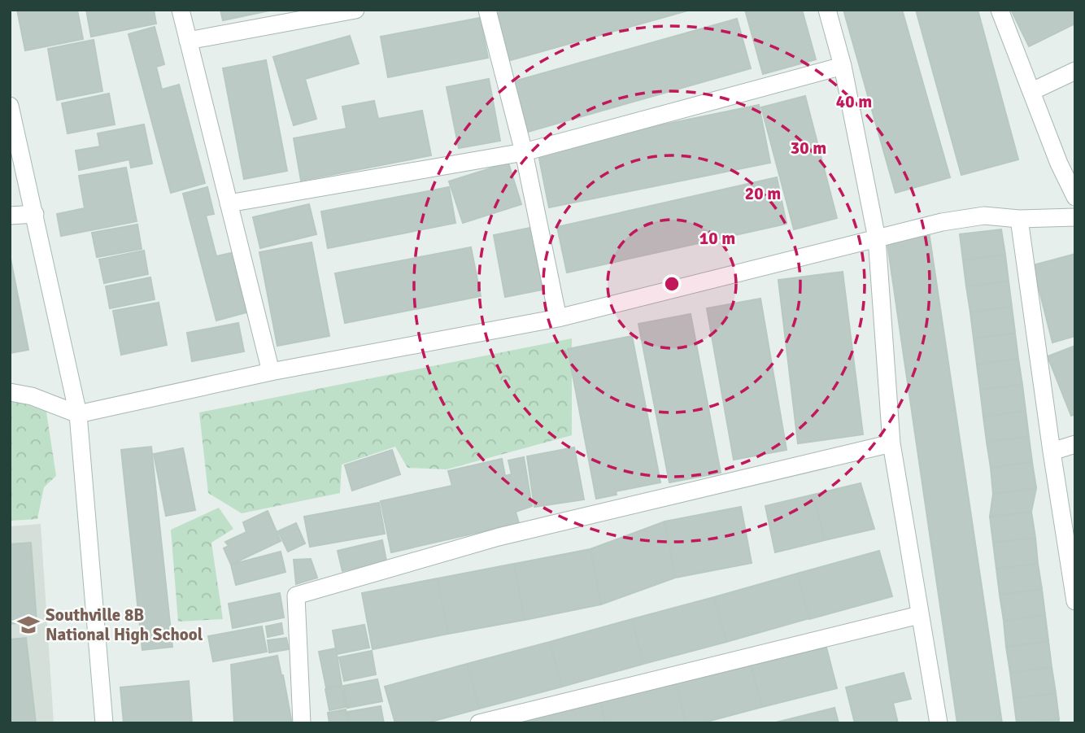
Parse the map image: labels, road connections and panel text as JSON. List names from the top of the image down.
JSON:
{
  "places": {
    "school or university": ["Southville 8B National High School"]
  },
  "rings": [
    "40 m",
    "30 m",
    "20 m",
    "10 m"
  ]
}
